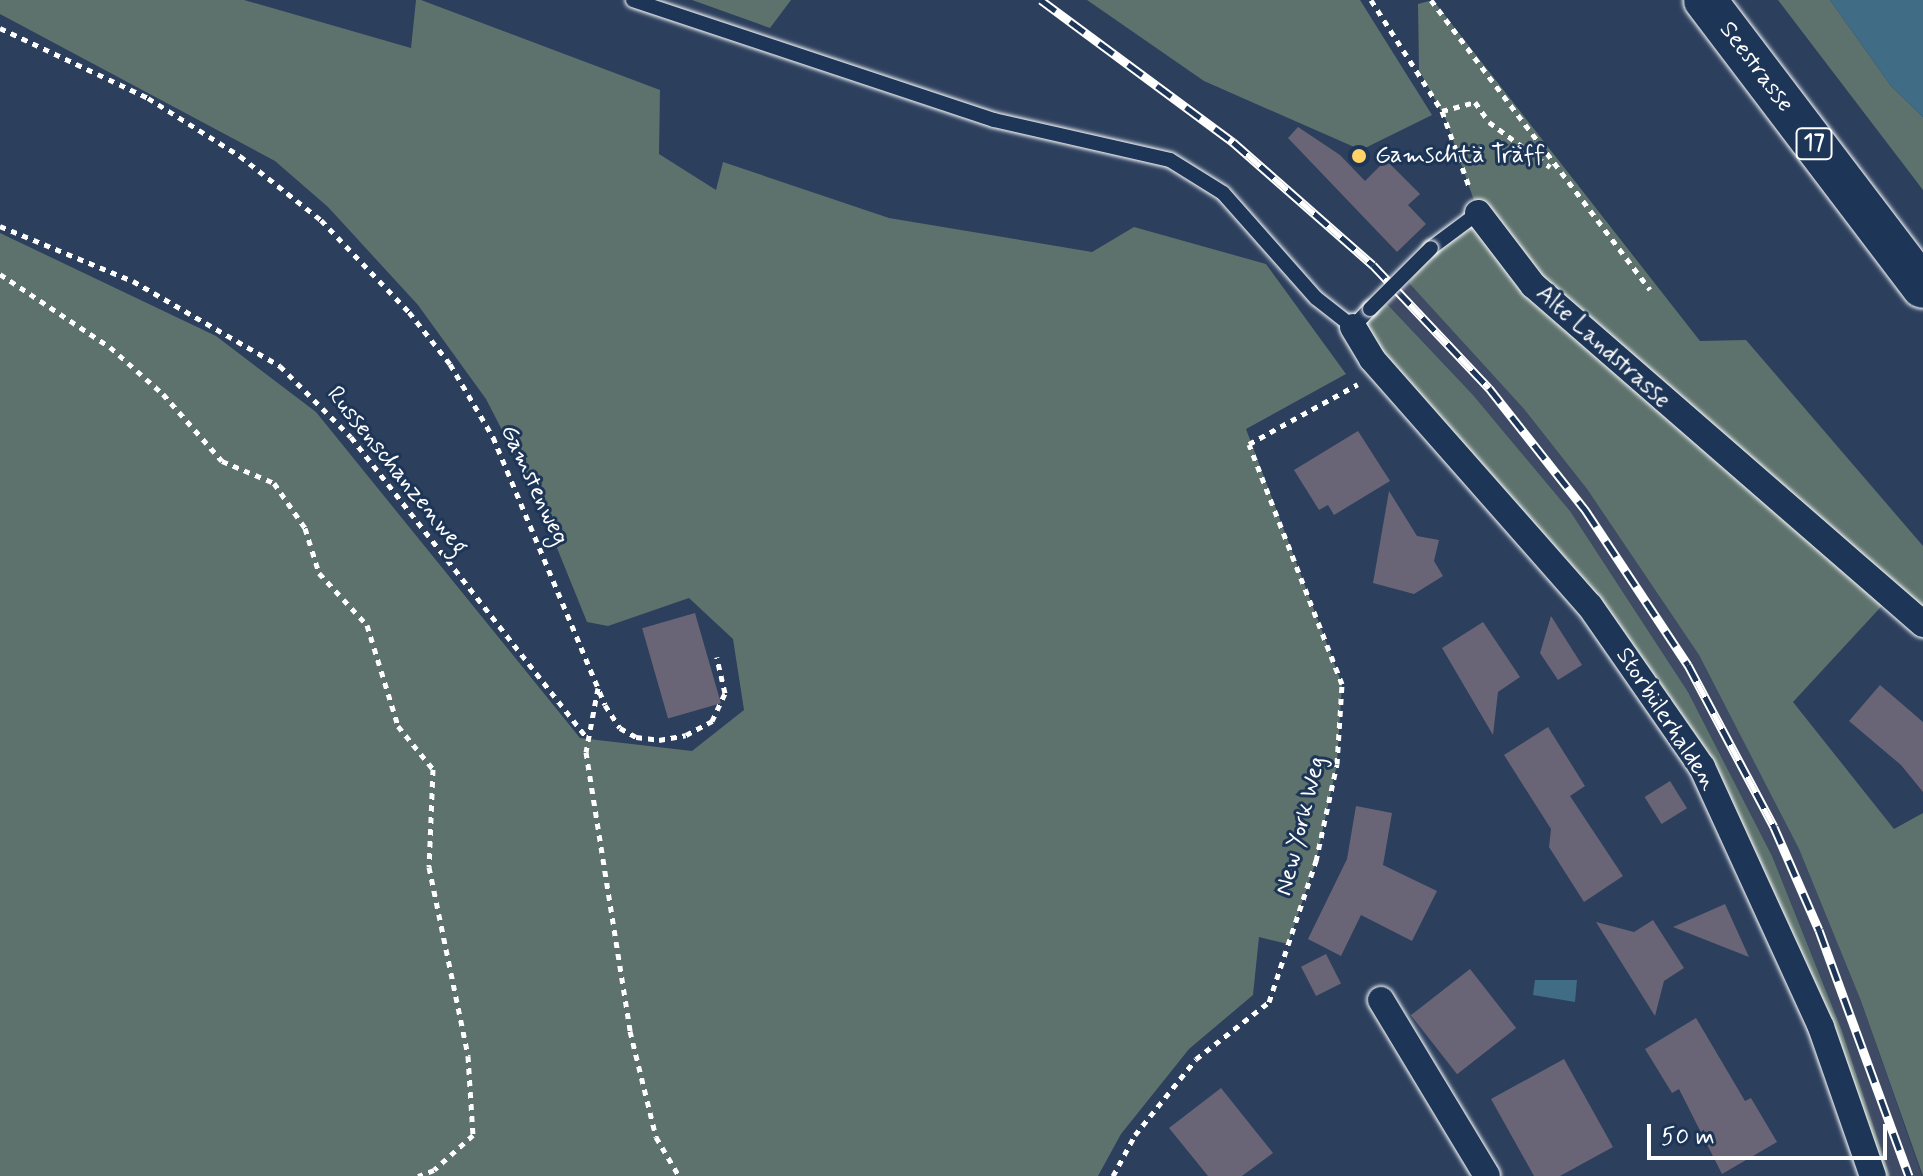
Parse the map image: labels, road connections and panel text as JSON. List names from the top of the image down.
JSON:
{
  "streets": {
    "main road": ["Seestrasse", "17"],
    "street": ["Alte Landstrasse", "Storbülerhalden"],
    "path": ["Russenschanzenweg", "Gamstenweg", "New York Weg"]
  },
  "crossings": [
    ["Storbülerhalden", "New York Weg"]
  ],
  "places": ["Gamschtä Träff"],
  "scale_bar": "50 m"
}
